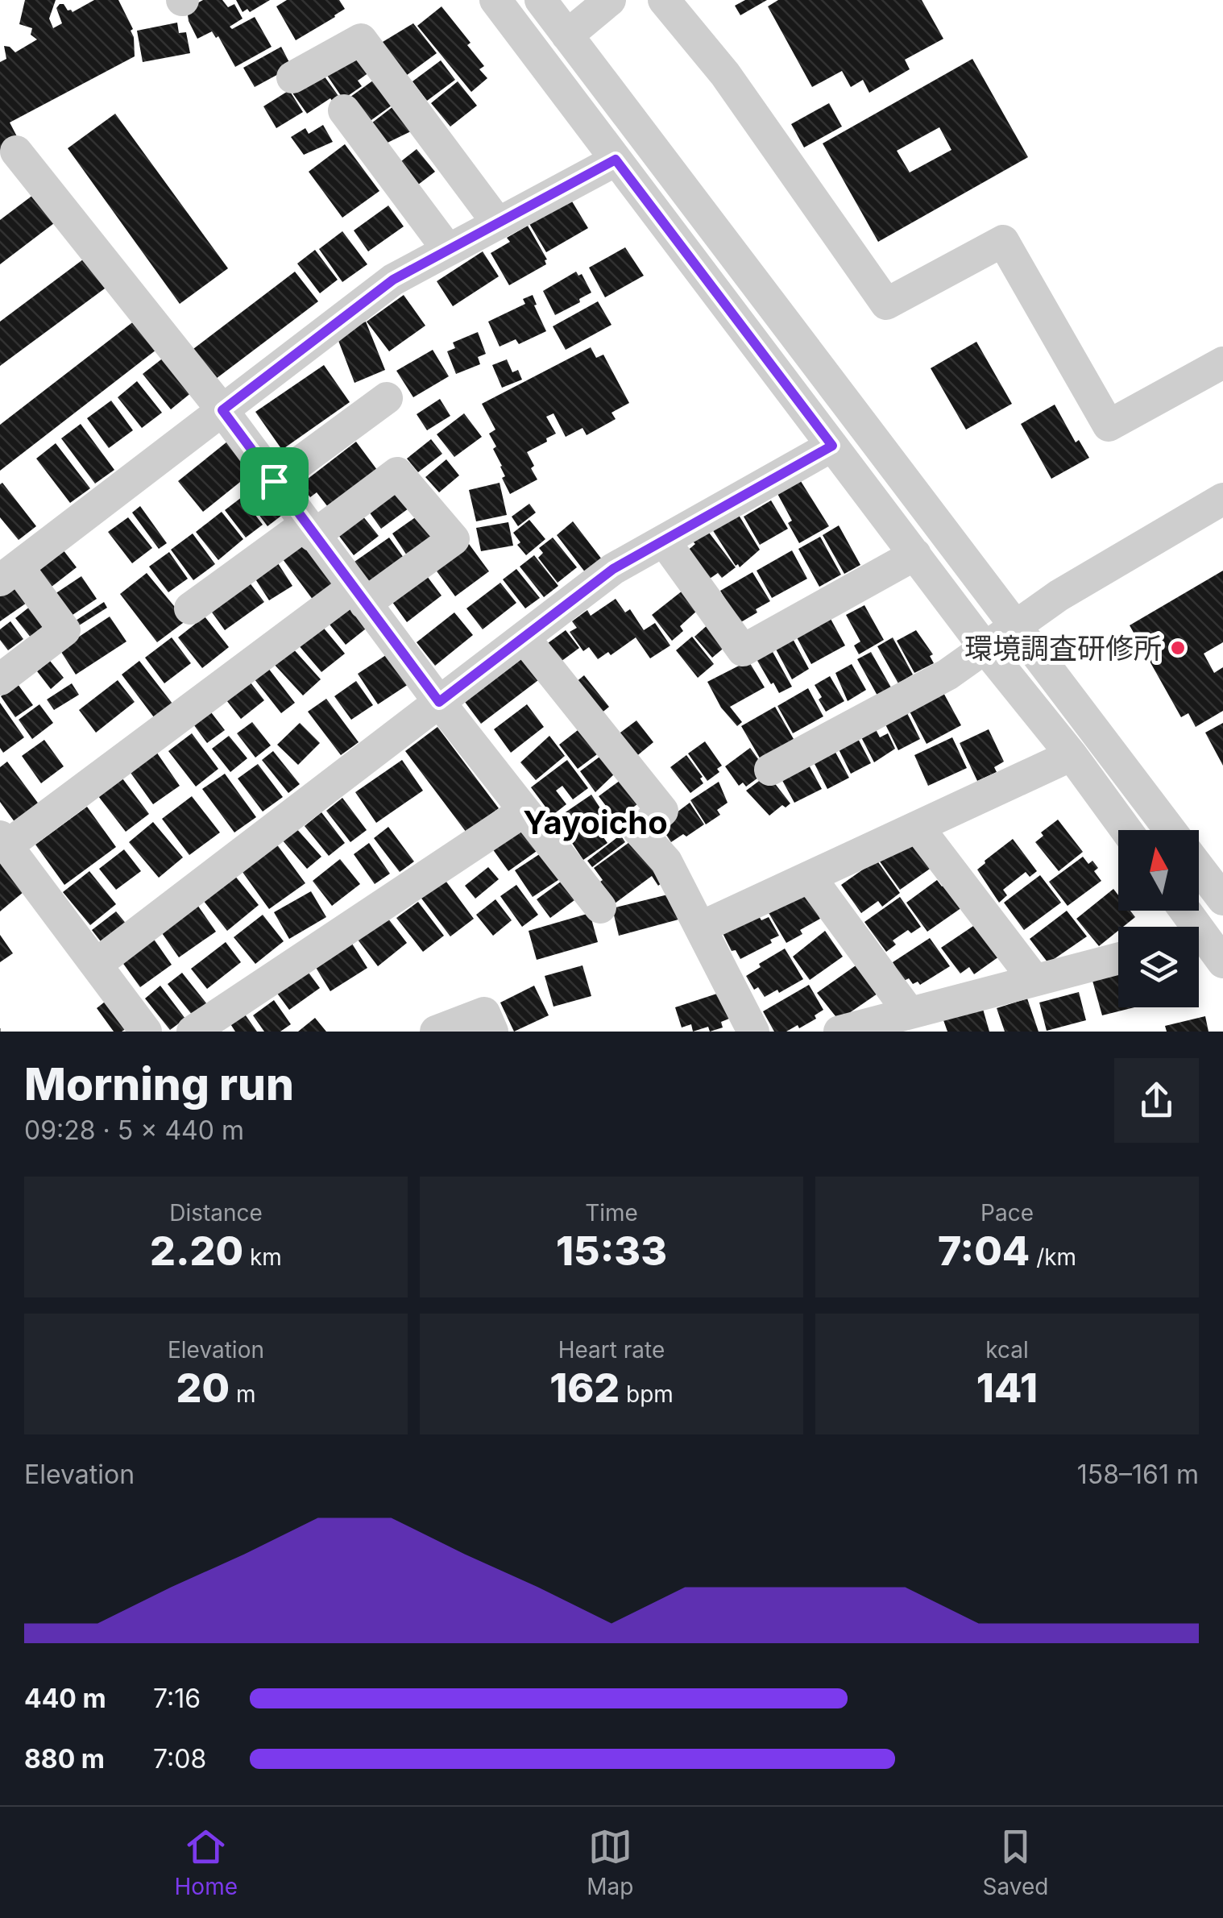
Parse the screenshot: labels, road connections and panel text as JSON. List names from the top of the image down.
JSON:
{
  "districts": ["Yayoicho"],
  "places": ["環境調査研修所"],
  "north": "top",
  "page": {
    "heading": ["Morning run", "09:28 · 5 × 440 m"],
    "stats": [
      ["Distance", "2.20 km"],
      ["Time", "15:33"],
      ["Pace", "7:04 /km"],
      ["Elevation", "20 m"],
      ["Heart rate", "162 bpm"],
      ["kcal", "141"]
    ],
    "chart": ["Elevation", "158–161 m"],
    "list": [
      {
        "name": "440 m",
        "note": "7:16"
      },
      {
        "name": "880 m",
        "note": "7:08"
      }
    ],
    "tabs": ["Home", "Map", "Saved"]
  }
}
